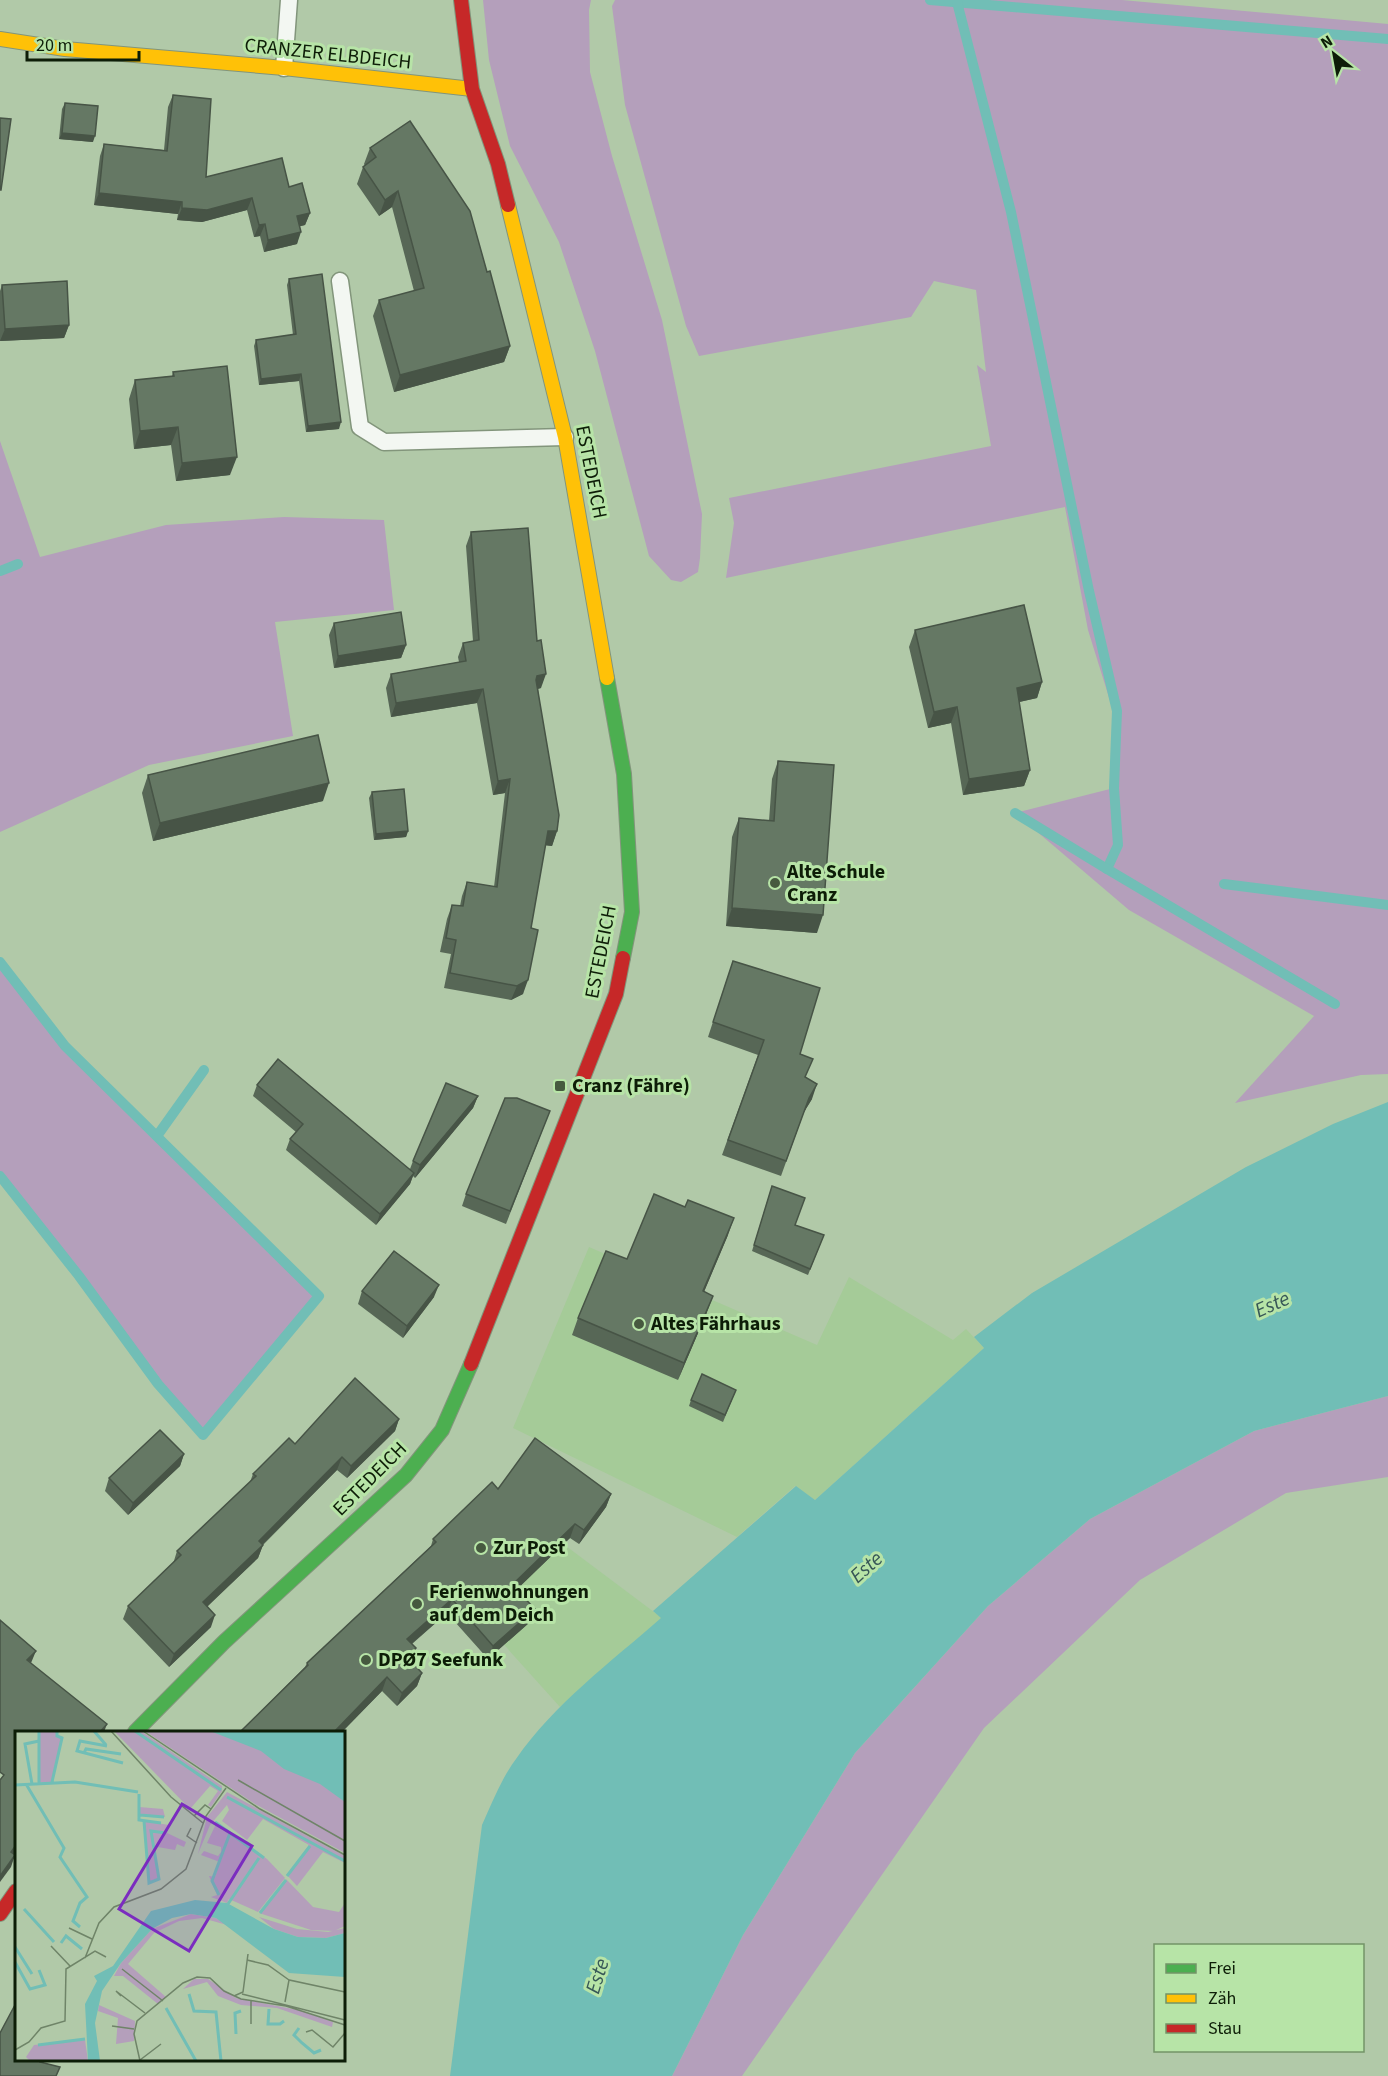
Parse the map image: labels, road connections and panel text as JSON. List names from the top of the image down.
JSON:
{
  "streets": {
    "street": ["CRANZER ELBDEICH", "ESTEDEICH"]
  },
  "crossings": [
    ["CRANZER ELBDEICH", "ESTEDEICH"]
  ],
  "water": ["Este"],
  "places": {
    "other": [
      "Alte Schule Cranz",
      "Altes Fährhaus",
      "Zur Post",
      "Ferienwohnungen auf dem Deich",
      "DPØ7 Seefunk"
    ],
    "transit": ["Cranz (Fähre)"]
  },
  "legend": ["Frei", "Zäh", "Stau"],
  "scale_bar": "20 m",
  "north": "top left"
}
